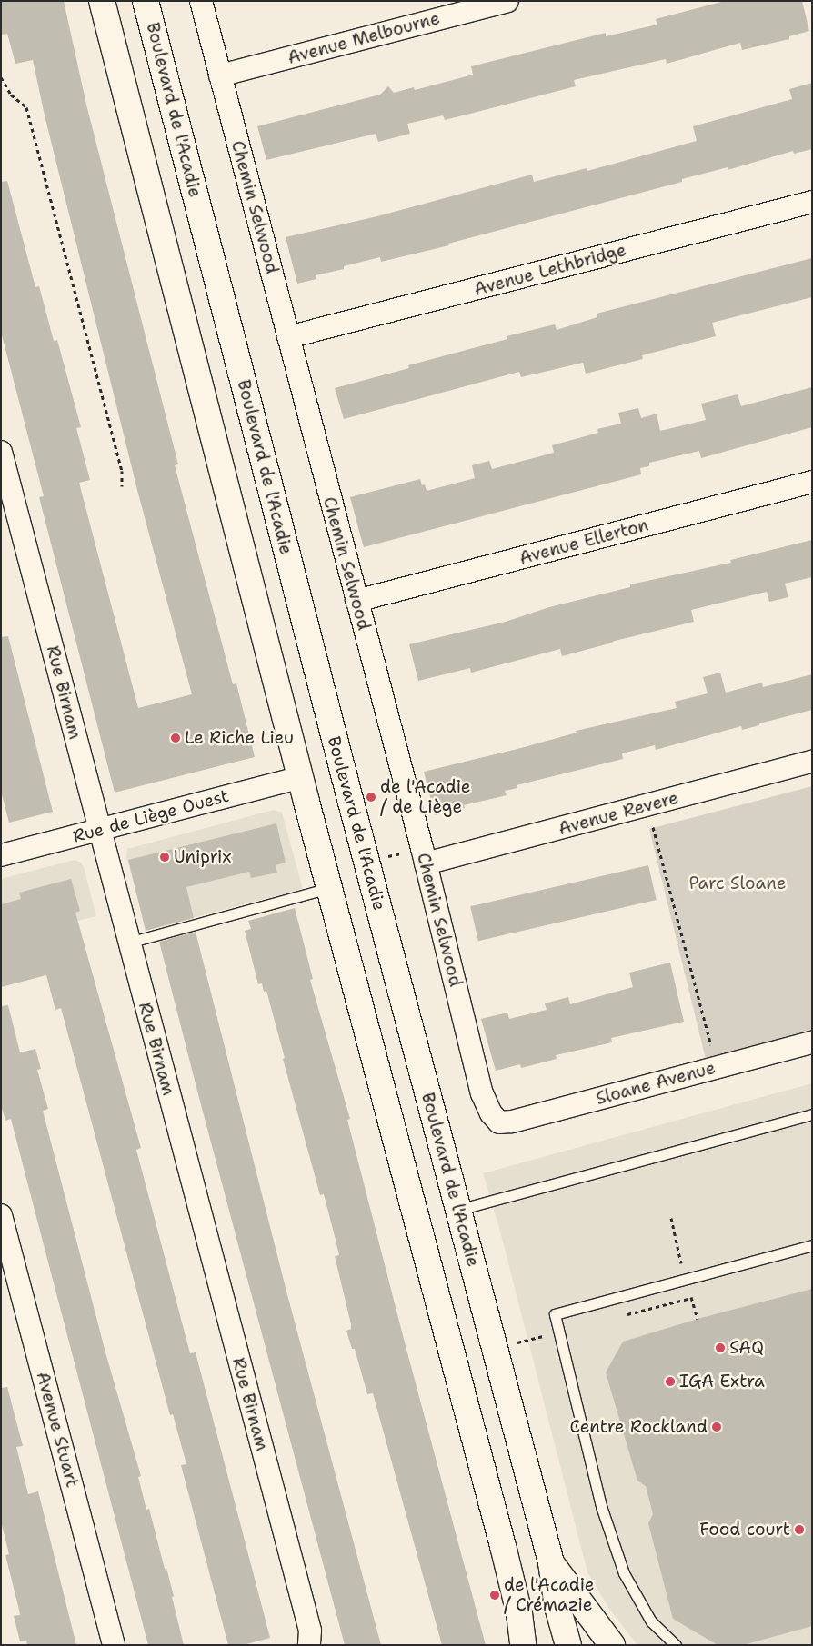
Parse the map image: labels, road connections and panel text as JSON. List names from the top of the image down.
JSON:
{
  "streets": {
    "main road": ["Boulevard de l'Acadie"],
    "street": [
      "Avenue Melbourne",
      "Chemin Selwood",
      "Avenue Lethbridge",
      "Avenue Ellerton",
      "Rue Birnam",
      "Avenue Revere",
      "Rue de Liège Ouest",
      "Sloane Avenue",
      "Avenue Stuart"
    ]
  },
  "crossings": [
    ["Avenue Melbourne", "Chemin Selwood"],
    ["Chemin Selwood", "Avenue Lethbridge"],
    ["Chemin Selwood", "Avenue Ellerton"],
    ["Chemin Selwood", "Avenue Revere"],
    ["Chemin Selwood", "Sloane Avenue"],
    ["Rue Birnam", "Rue de Liège Ouest"]
  ],
  "parks": ["Parc Sloane"],
  "places": [
    "Le Riche Lieu",
    "de l'Acadie / de Liège",
    "Uniprix",
    "SAQ",
    "IGA Extra",
    "Centre Rockland",
    "Food court",
    "de l'Acadie / Crémazie"
  ]
}
